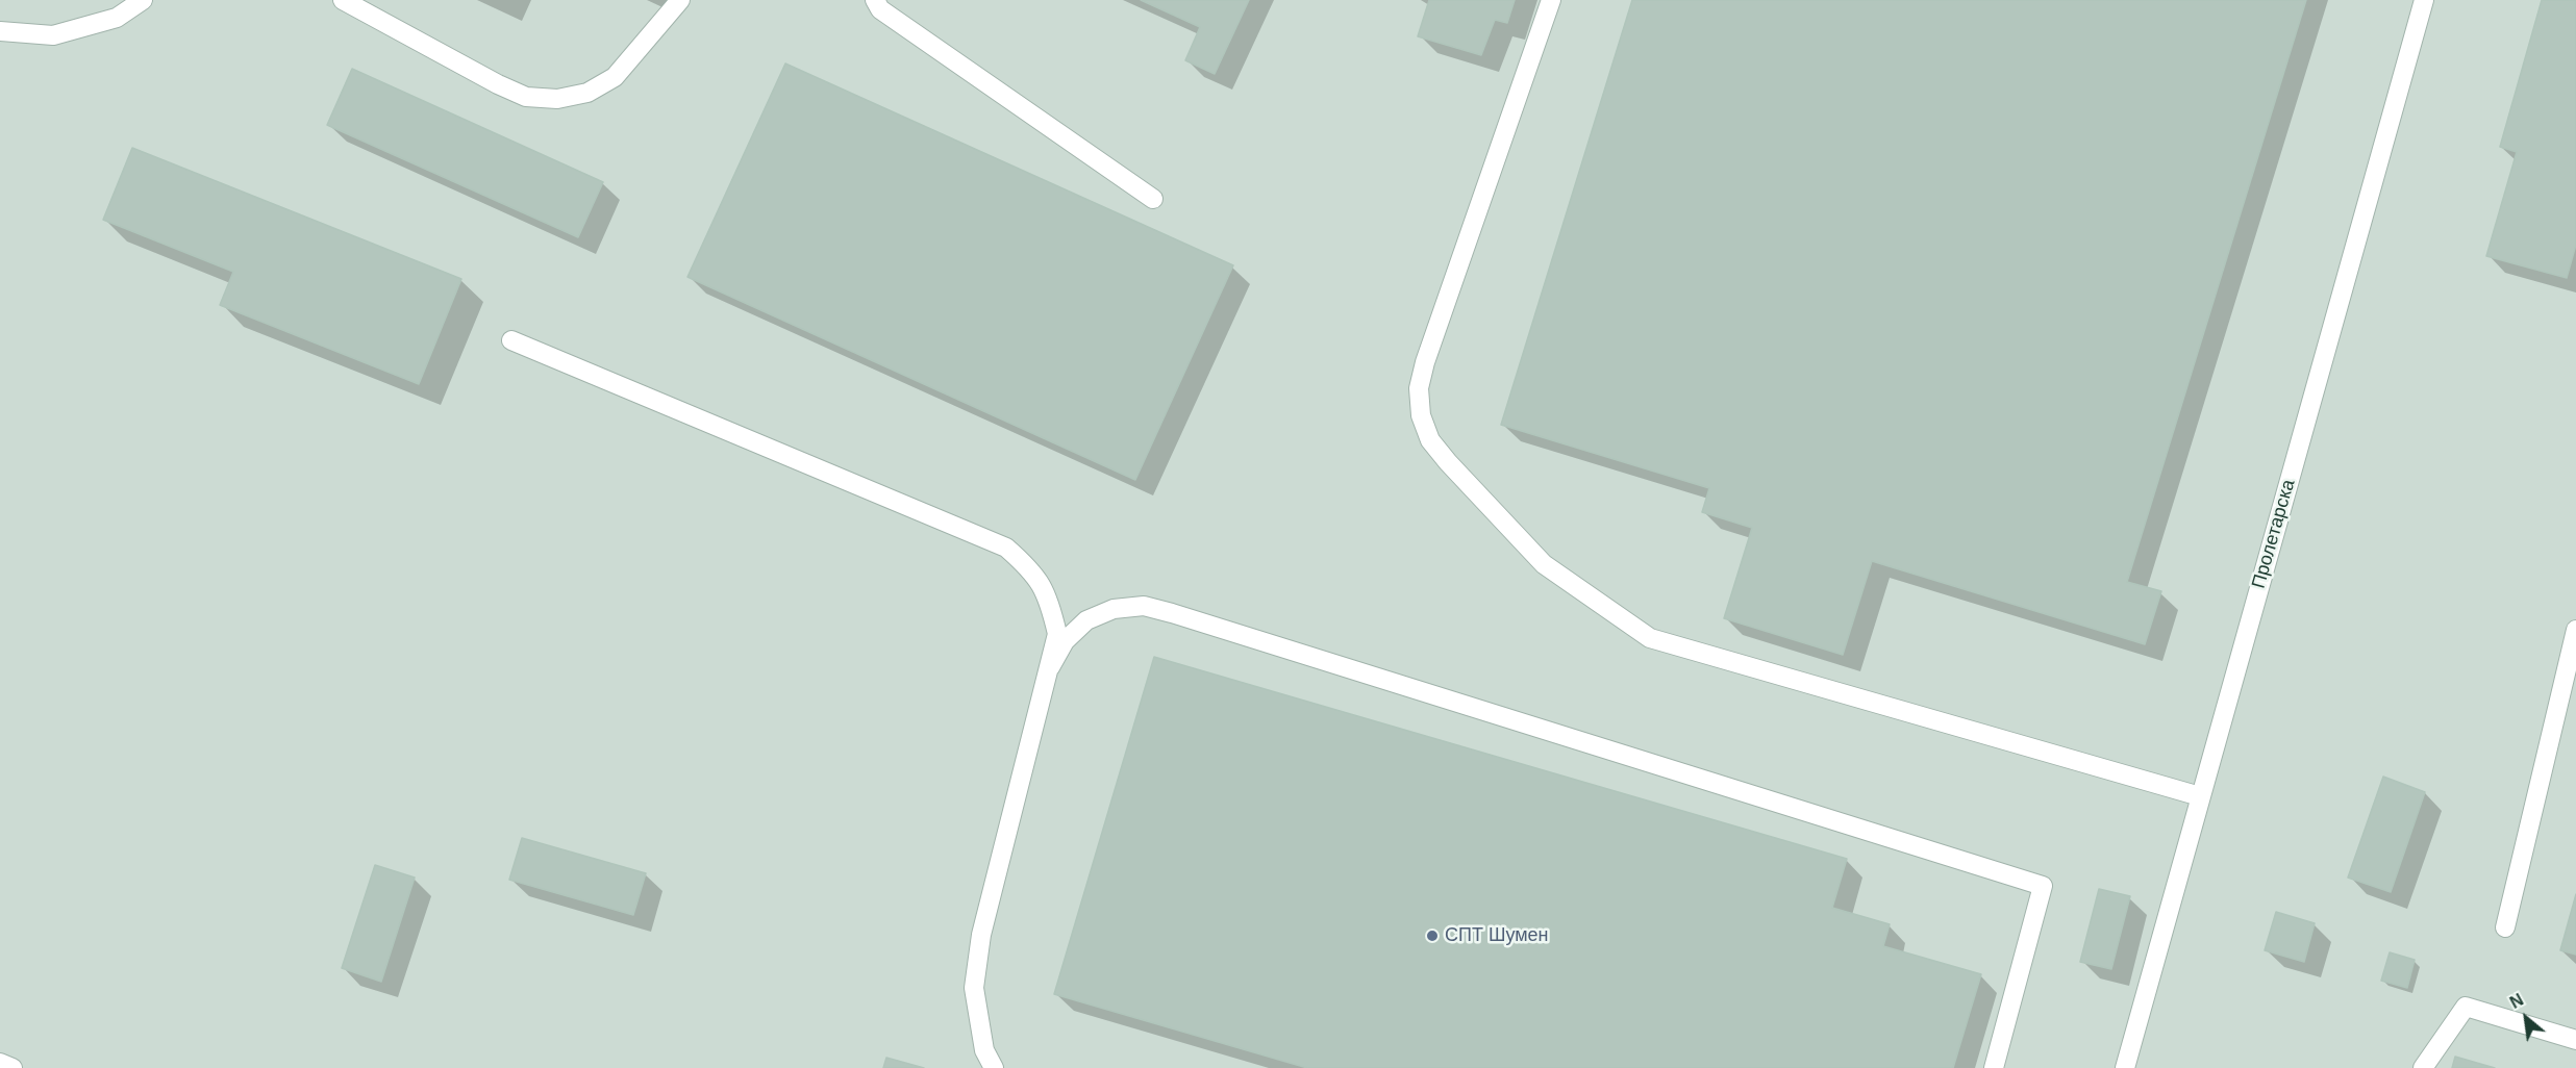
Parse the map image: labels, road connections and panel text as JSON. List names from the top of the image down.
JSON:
{
  "streets": {
    "street": ["Пролетарска"]
  },
  "places": ["СПТ Шумен"],
  "north": "top left"
}
